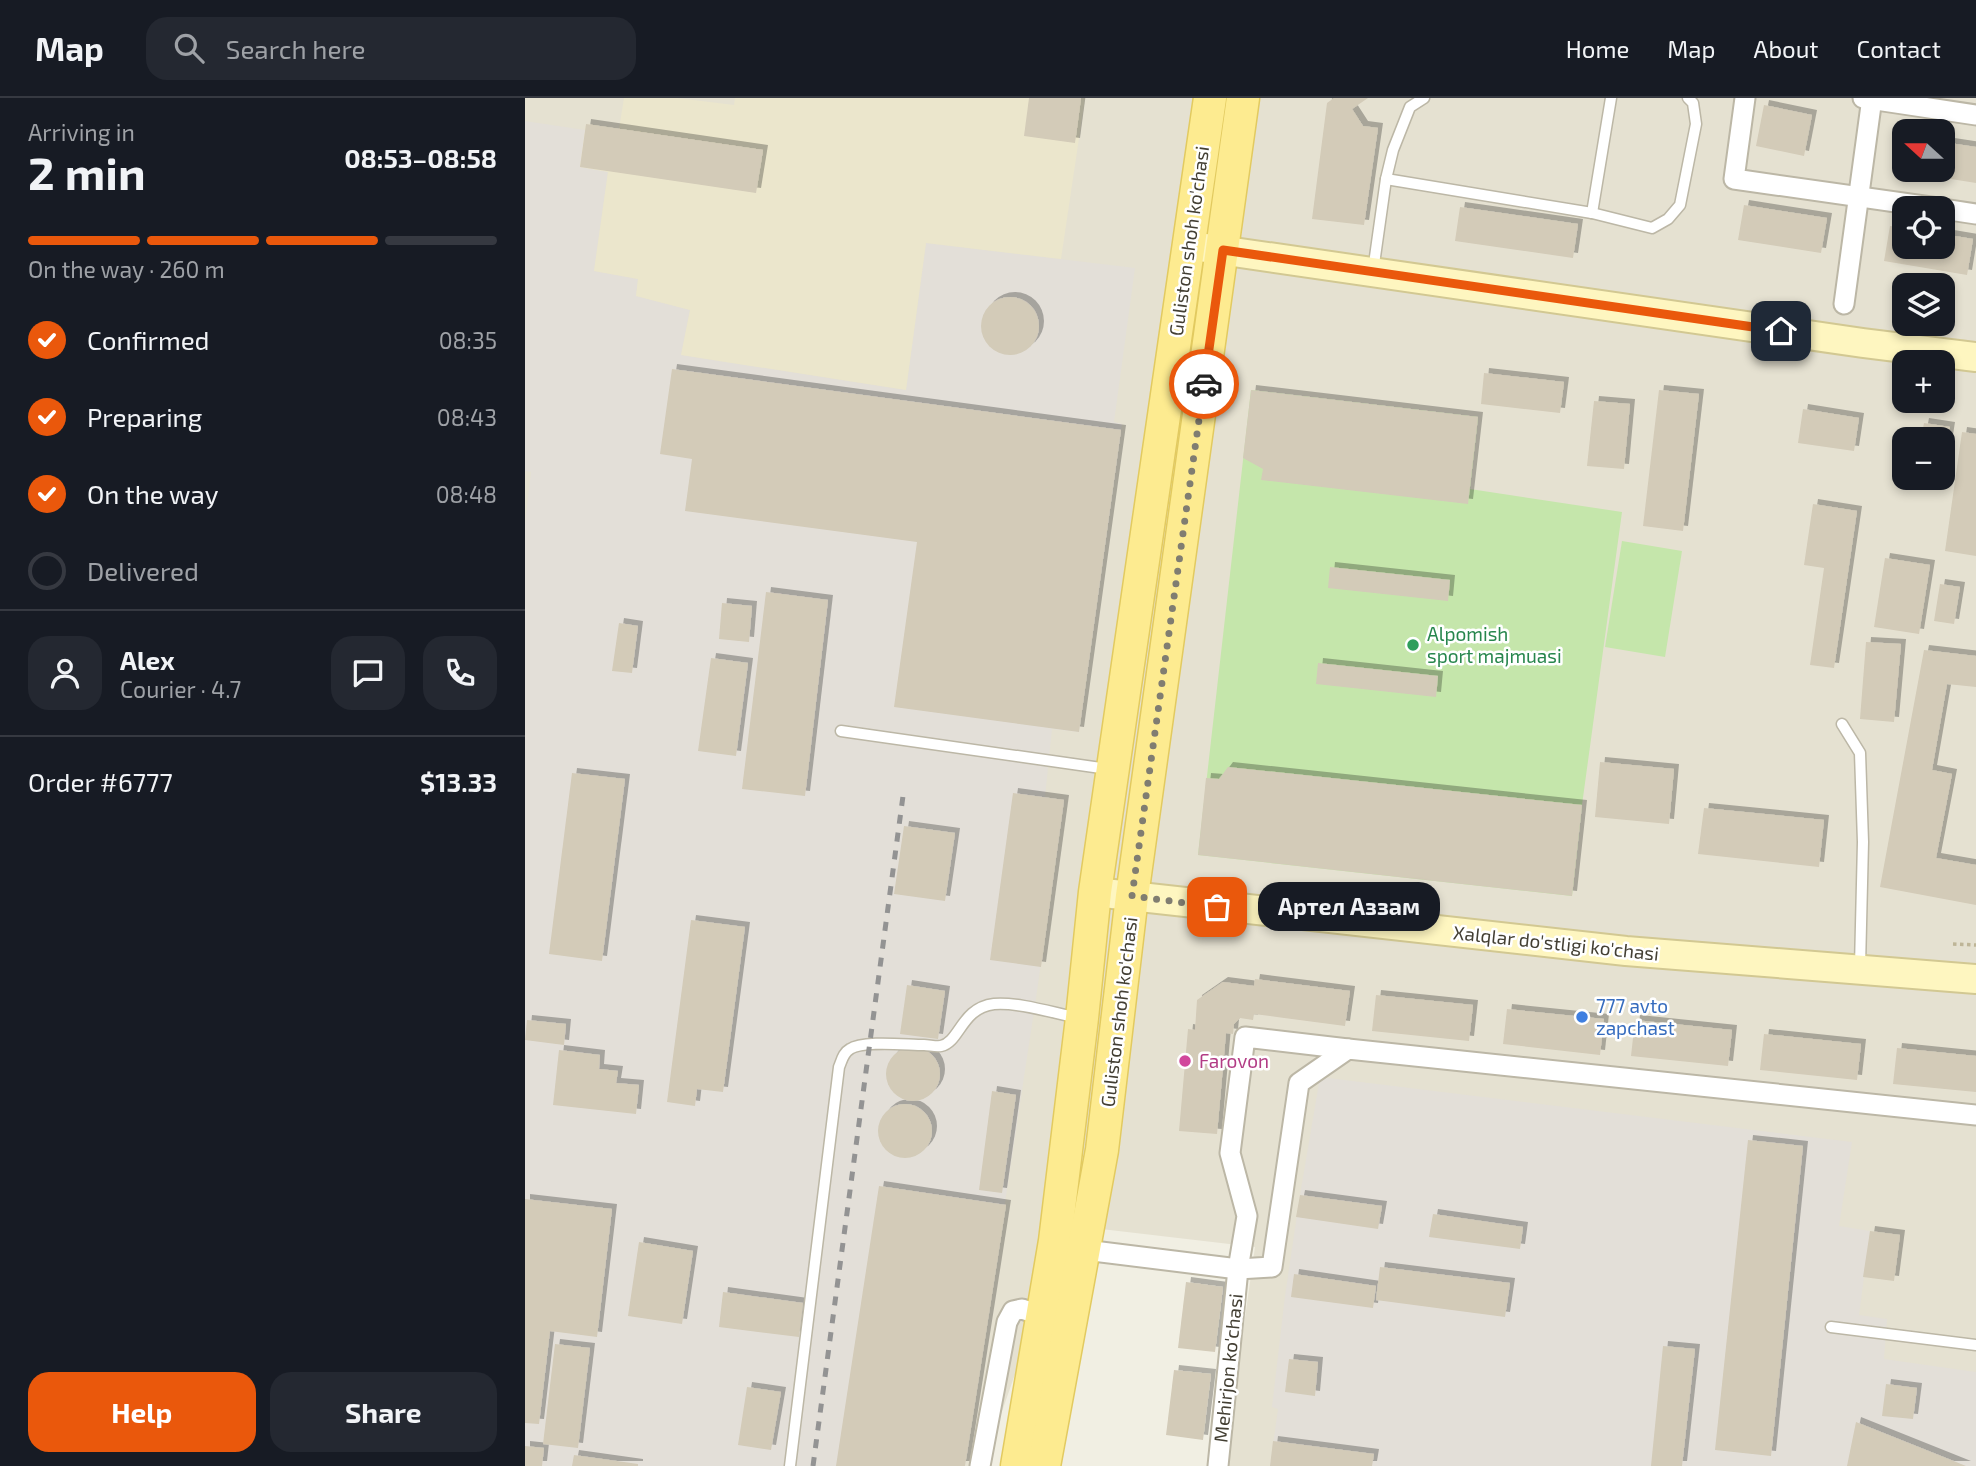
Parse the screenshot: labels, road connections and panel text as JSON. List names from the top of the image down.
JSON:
{
  "streets": {
    "main road": ["Guliston shoh ko'chasi"],
    "street": ["Xalqlar do'stligi ko'chasi", "Mehirjon ko'chasi"]
  },
  "crossings": [
    ["Guliston shoh ko'chasi", "Xalqlar do'stligi ko'chasi"]
  ],
  "places": [
    "Alpomish sport majmuasi",
    "Артел Аззам",
    "777 avto zapchast",
    "Farovon"
  ],
  "north": "left",
  "page": {
    "header": "Map",
    "search": "Search here",
    "nav": [
      "Home",
      "Map",
      "About",
      "Contact"
    ],
    "heading": ["2 min", "Arriving in", "08:53–08:58"],
    "panel": [
      "Alex",
      "Courier · 4.7",
      "Order #6777",
      "$13.33"
    ],
    "map_buttons": ["+", "−"],
    "bar": "On the way · 260 m",
    "list": [
      ["Confirmed", "08:35"],
      ["Preparing", "08:43"],
      ["On the way", "08:48"],
      "Delivered"
    ],
    "bubble": "Артел Аззам",
    "buttons": ["Help", "Share"]
  }
}
